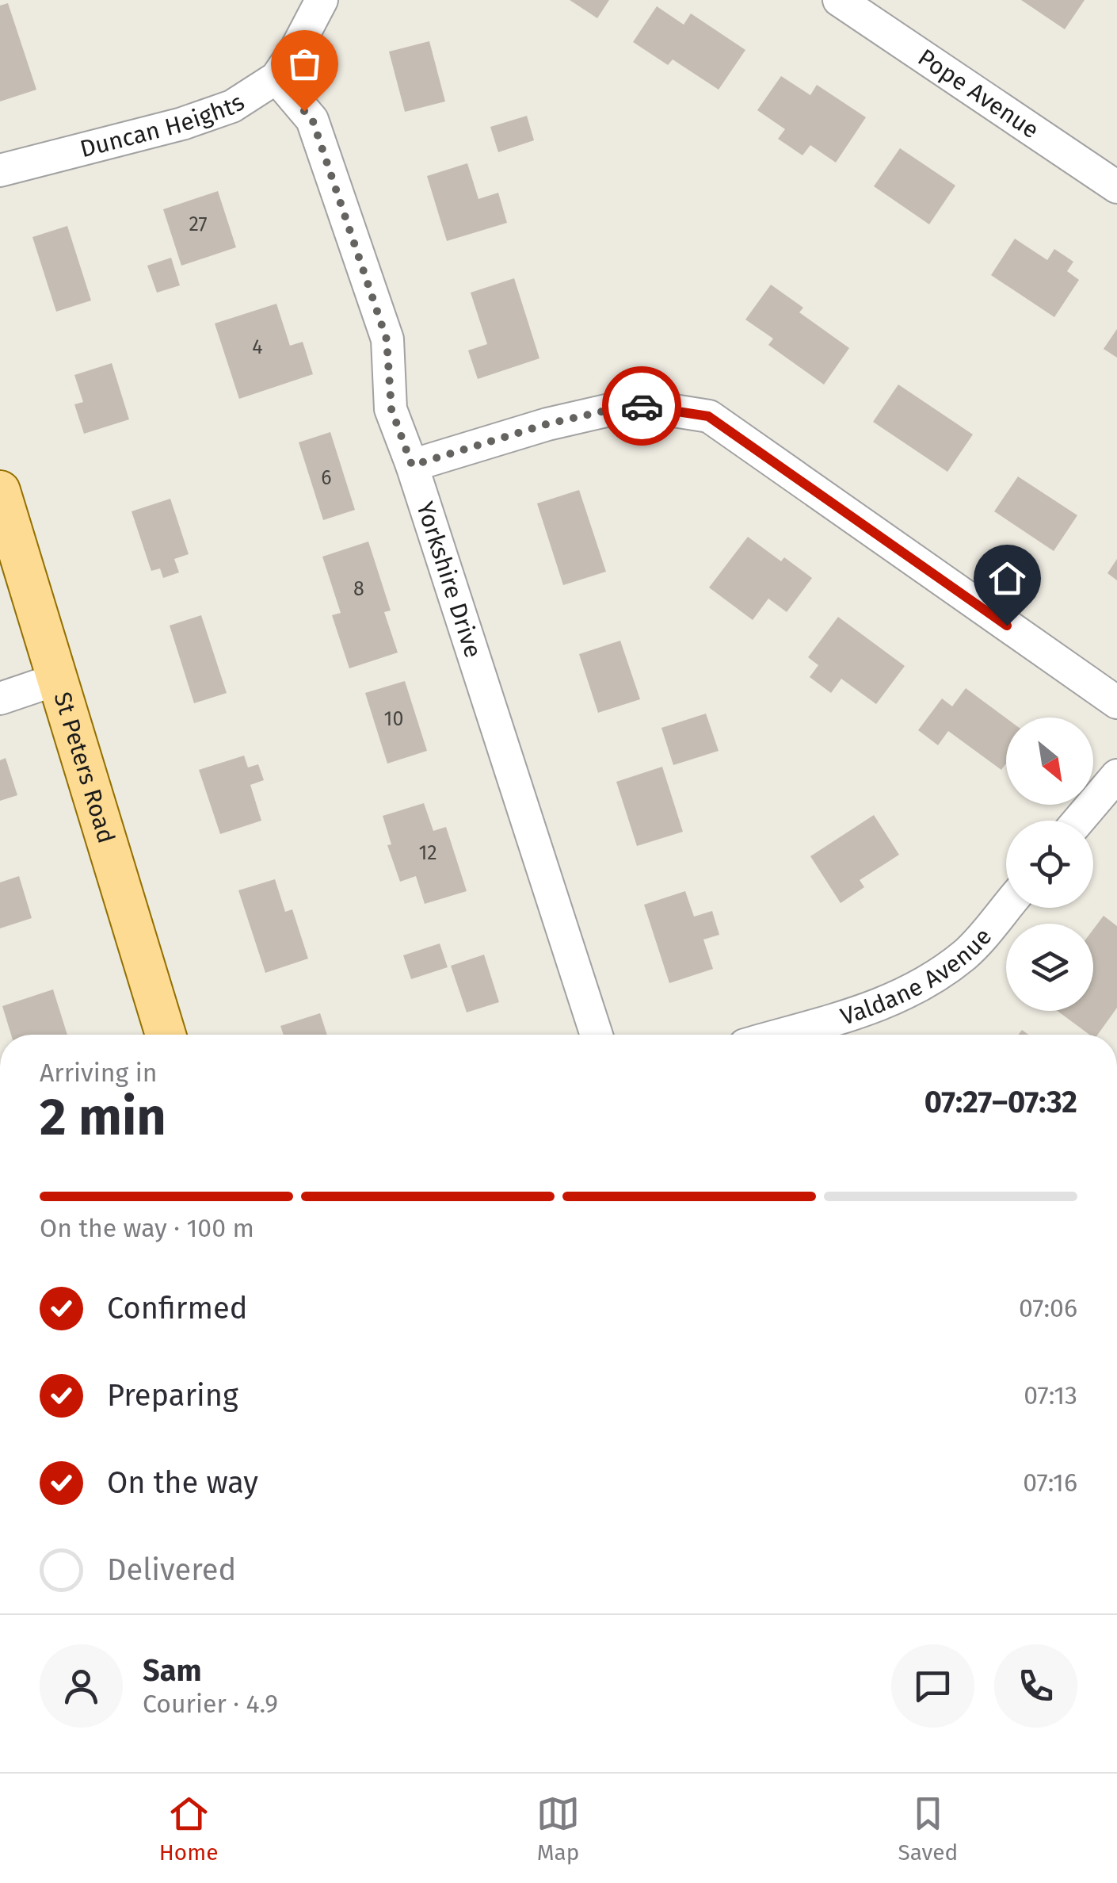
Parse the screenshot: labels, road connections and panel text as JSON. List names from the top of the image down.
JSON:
{
  "streets": {
    "main road": ["St Peters Road"],
    "street": [
      "Pope Avenue",
      "Duncan Heights",
      "Yorkshire Drive",
      "Valdane Avenue"
    ]
  },
  "crossings": [
    ["Duncan Heights", "Yorkshire Drive"]
  ],
  "house_numbers": [
    "27",
    "4",
    "6",
    "8",
    "10",
    "12"
  ],
  "north": "bottom right",
  "page": {
    "heading": ["2 min", "Arriving in", "07:27–07:32"],
    "panel": ["Sam", "Courier · 4.9"],
    "bar": "On the way · 100 m",
    "list": [
      ["Confirmed", "07:06"],
      ["Preparing", "07:13"],
      ["On the way", "07:16"],
      "Delivered"
    ],
    "tabs": ["Home", "Map", "Saved"]
  }
}
